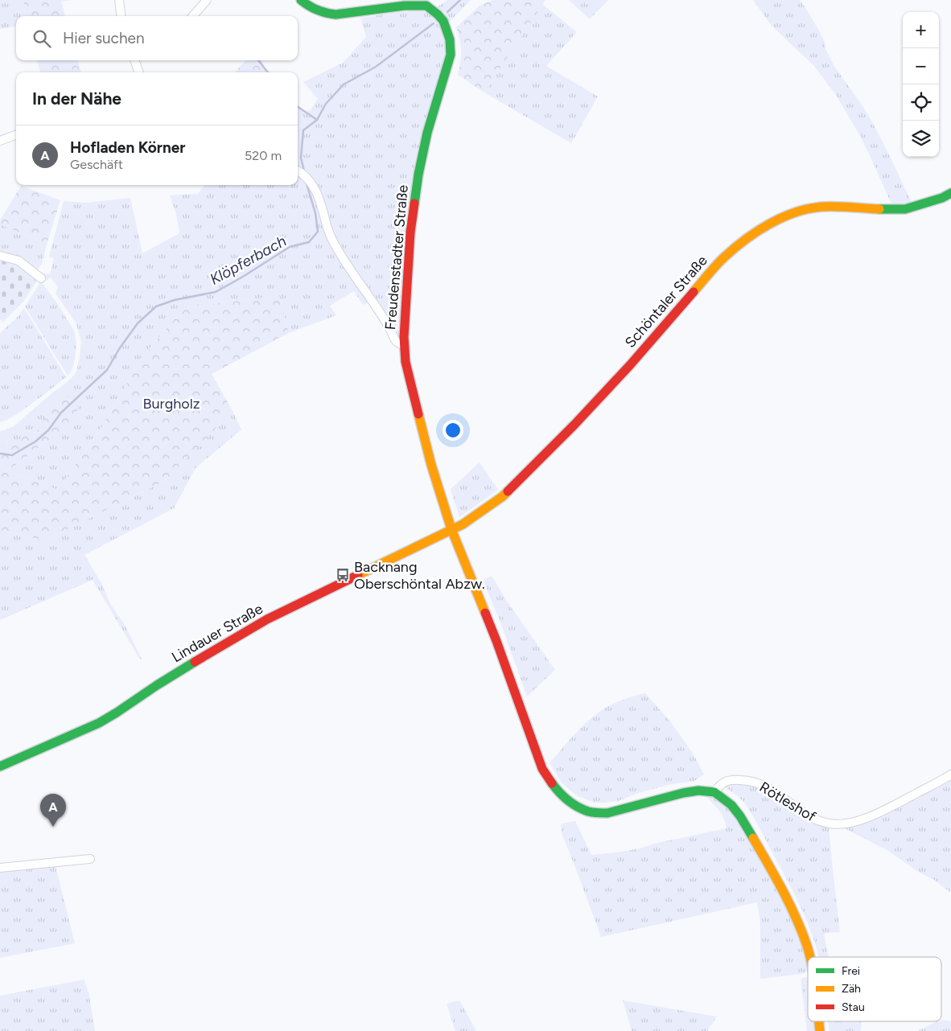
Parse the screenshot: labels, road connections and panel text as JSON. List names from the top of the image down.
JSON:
{
  "streets": {
    "street": [
      "Freudenstadter Straße",
      "Schöntaler Straße",
      "Lindauer Straße",
      "Rötleshof"
    ]
  },
  "crossings": [
    ["Freudenstadter Straße", "Schöntaler Straße"],
    ["Freudenstadter Straße", "Lindauer Straße"],
    ["Freudenstadter Straße", "Rötleshof"],
    ["Schöntaler Straße", "Lindauer Straße"]
  ],
  "water": ["Klöpferbach"],
  "parks": ["Burgholz"],
  "places": {
    "bus stop": ["Backnang Oberschöntal Abzw."]
  },
  "legend": ["Frei", "Zäh", "Stau"],
  "page": {
    "map_buttons": ["+", "−"],
    "search": "Hier suchen",
    "heading": "In der Nähe",
    "list": [
      {
        "mark": "A",
        "name": "Hofladen Körner",
        "note": "Geschäft",
        "value": "520 m"
      }
    ],
    "pins": "A"
  }
}
